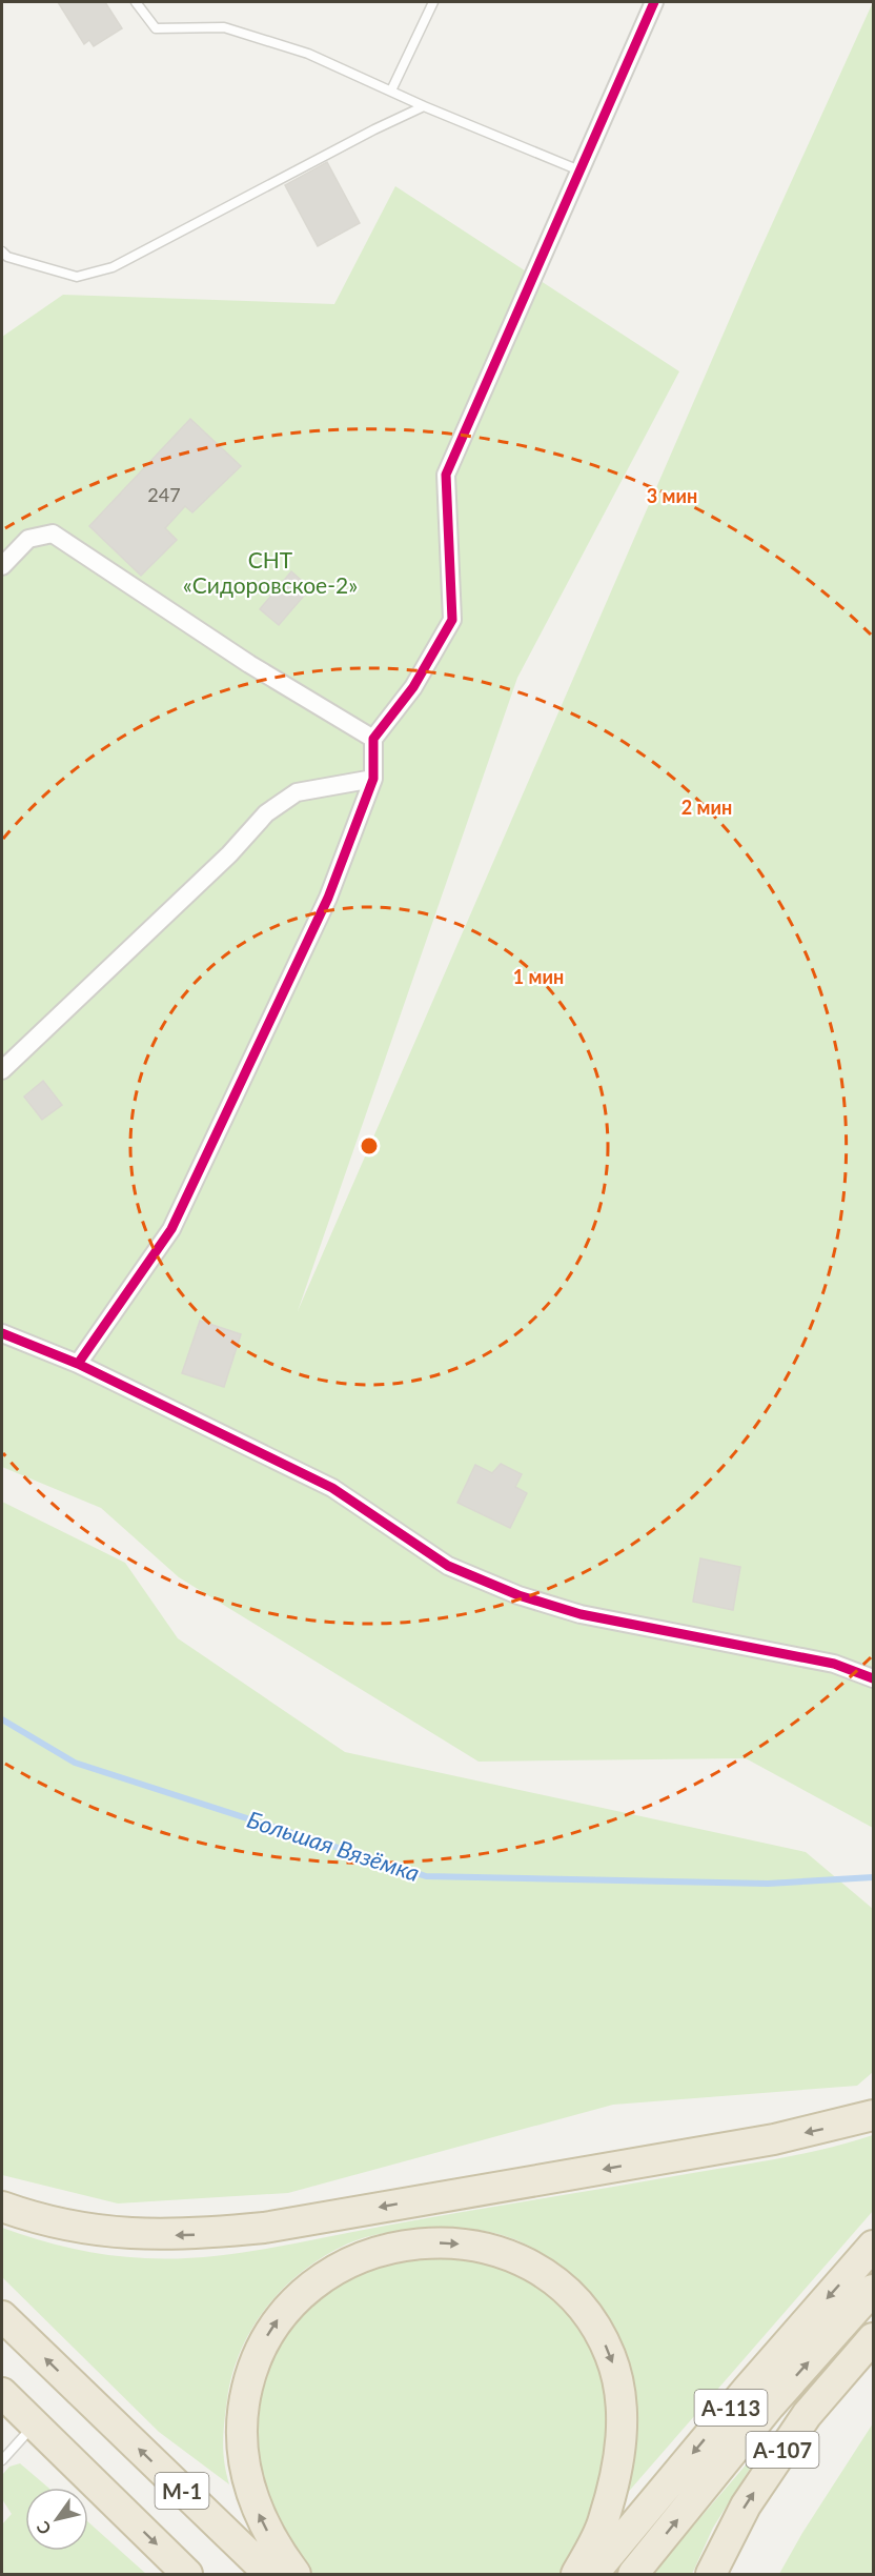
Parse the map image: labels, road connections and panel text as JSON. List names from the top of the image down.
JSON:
{
  "streets": {
    "highway": ["А-113", "А-107", "М-1"]
  },
  "water": ["Большая Вязёмка"],
  "parks": ["СНТ «Сидоровское-2»"],
  "house_numbers": ["247"],
  "north": "bottom left",
  "rings": ["3 мин", "2 мин", "1 мин"]
}
